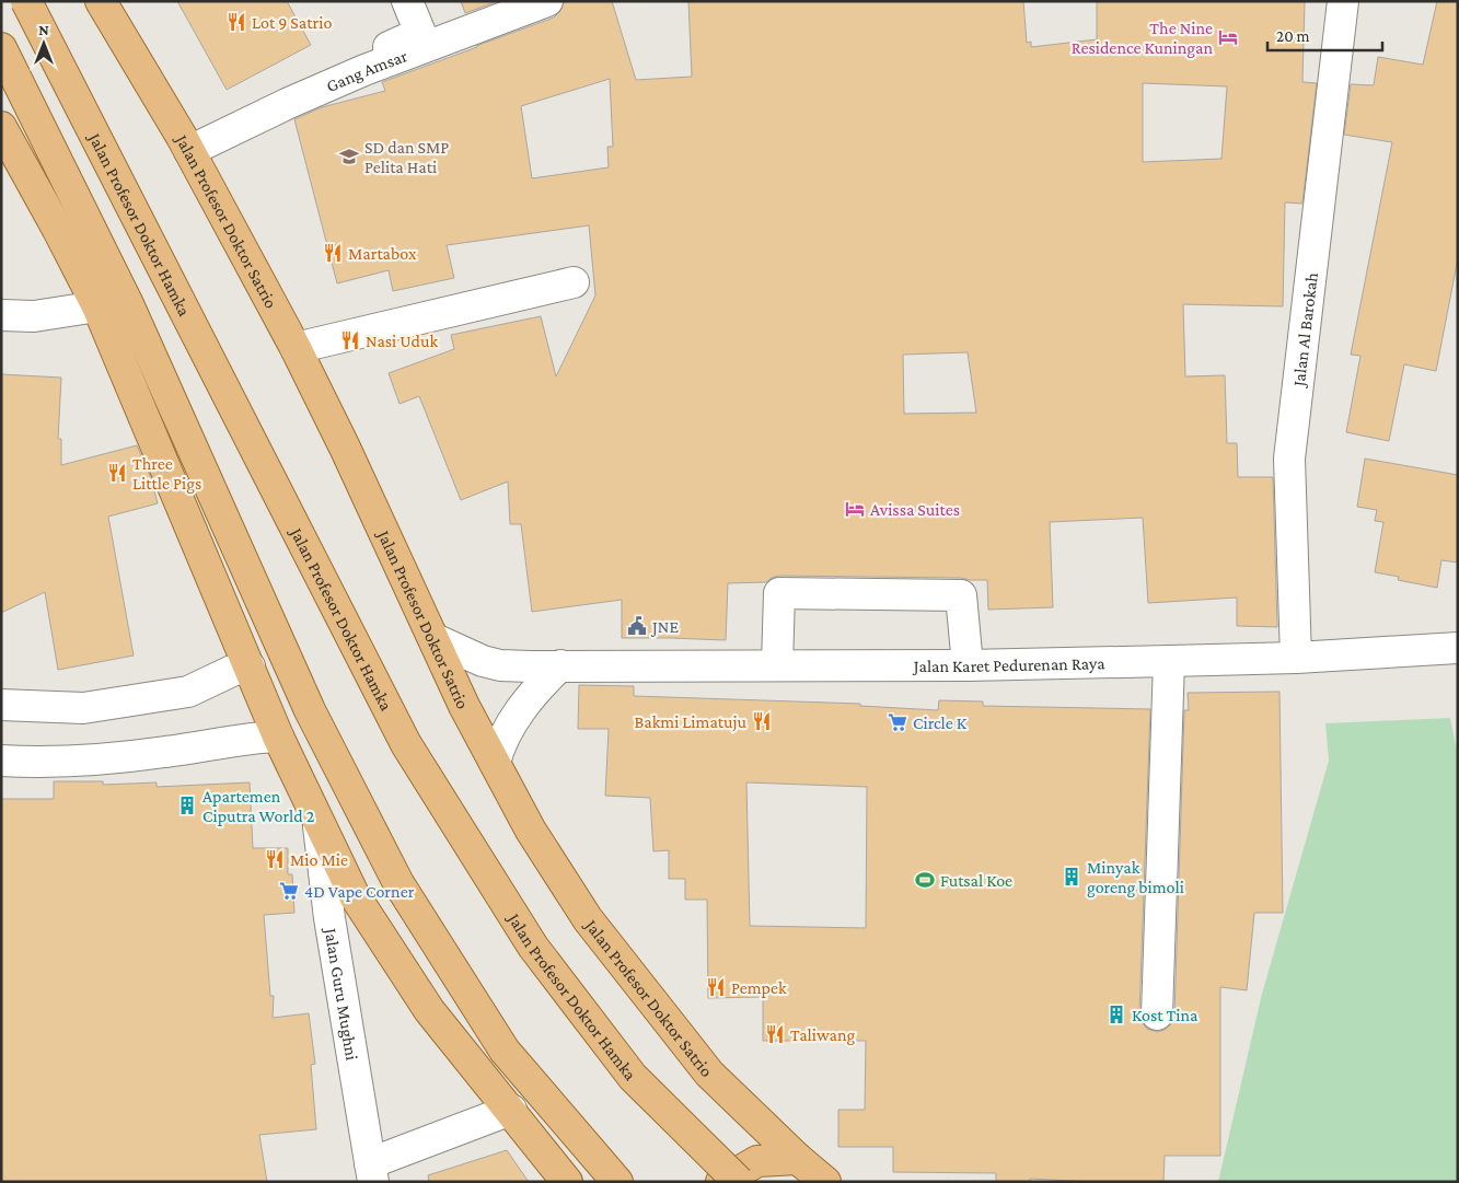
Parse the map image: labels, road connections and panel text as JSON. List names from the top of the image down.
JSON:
{
  "streets": {
    "main road": ["Jalan Profesor Doktor Satrio", "Jalan Profesor Doktor Hamka"],
    "street": [
      "Gang Amsar",
      "Jalan Al Barokah",
      "Jalan Karet Pedurenan Raya",
      "Jalan Guru Mughni"
    ]
  },
  "crossings": [
    ["Gang Amsar", "Jalan Profesor Doktor Satrio"],
    ["Jalan Profesor Doktor Satrio", "Jalan Karet Pedurenan Raya"],
    ["Jalan Al Barokah", "Jalan Karet Pedurenan Raya"]
  ],
  "places": {
    "restaurant": [
      "Lot 9 Satrio",
      "Martabox",
      "Nasi Uduk",
      "Three Little Pigs",
      "Bakmi Limatuju",
      "Mio Mie",
      "Pempek",
      "Taliwang"
    ],
    "hotel": ["The Nine Residence Kuningan", "Avissa Suites"],
    "school or university": ["SD dan SMP Pelita Hati"],
    "public building": ["JNE"],
    "supermarket": ["Circle K", "4D Vape Corner"],
    "building": ["Apartemen Ciputra World 2", "Minyak goreng bimoli", "Kost Tina"],
    "sports": ["Futsal Koe"]
  },
  "scale_bar": "20 m",
  "north": "top"
}
